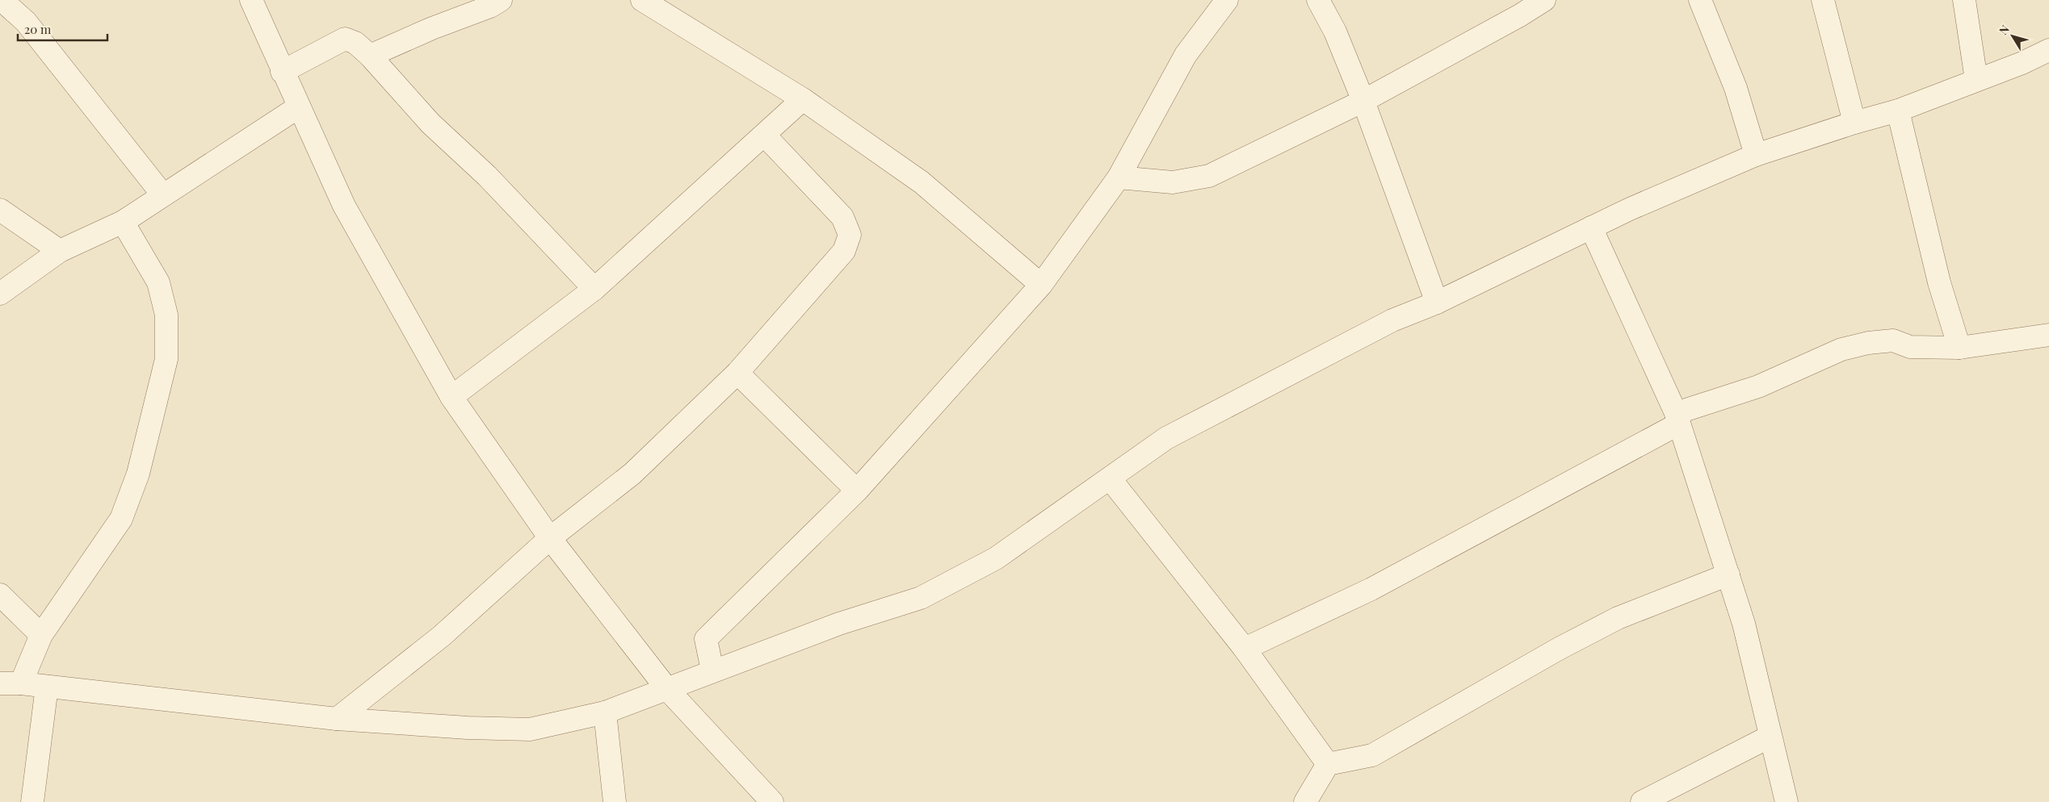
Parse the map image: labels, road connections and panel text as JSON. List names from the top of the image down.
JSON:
{
  "scale_bar": "20 m",
  "north": "top left"
}
